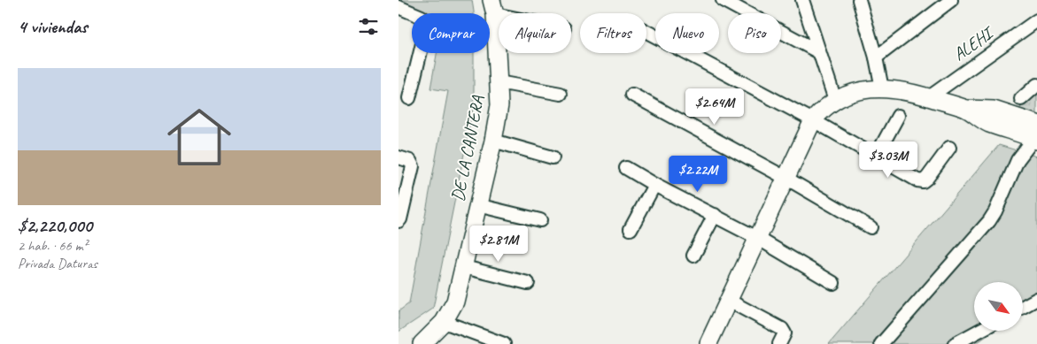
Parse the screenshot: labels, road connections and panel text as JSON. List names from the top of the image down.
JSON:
{
  "streets": {
    "street": ["ALEHI", "DE LA CANTERA"]
  },
  "north": "bottom right",
  "page": {
    "heading": "4 viviendas",
    "chip": [
      "Comprar",
      "Alquilar",
      "Filtros",
      "Nuevo",
      "Piso"
    ],
    "list": [
      {
        "name": "$2,220,000",
        "note": "2 hab. · 66 m² · Privada Daturas"
      }
    ],
    "price": [
      "$2.64M",
      "$3.03M",
      "$2.22M",
      "$2.81M"
    ]
  }
}
